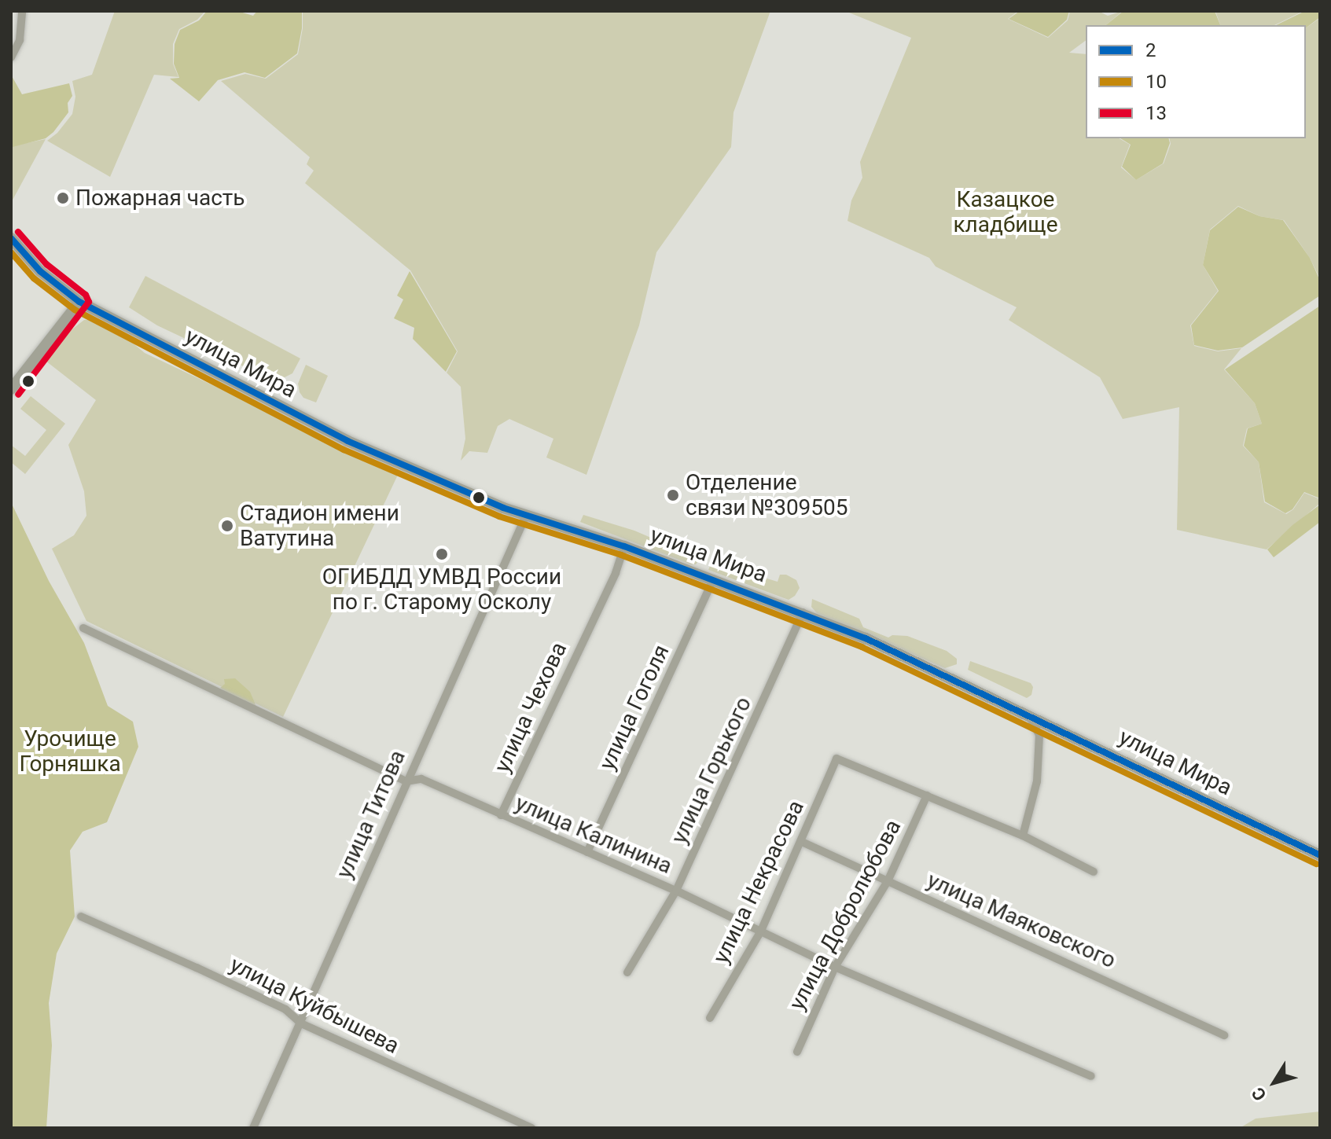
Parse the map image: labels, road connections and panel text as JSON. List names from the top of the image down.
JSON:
{
  "streets": {
    "main road": ["улица Мира"],
    "street": [
      "улица Чехова",
      "улица Гоголя",
      "улица Горького",
      "улица Титова",
      "улица Калинина",
      "улица Некрасова",
      "улица Добролюбова",
      "улица Маяковского",
      "улица Куйбышева"
    ]
  },
  "crossings": [
    ["улица Мира", "улица Чехова"],
    ["улица Мира", "улица Гоголя"],
    ["улица Мира", "улица Горького"],
    ["улица Мира", "улица Титова"],
    ["улица Чехова", "улица Калинина"],
    ["улица Гоголя", "улица Калинина"],
    ["улица Горького", "улица Калинина"],
    ["улица Титова", "улица Калинина"],
    ["улица Титова", "улица Куйбышева"],
    ["улица Калинина", "улица Некрасова"],
    ["улица Калинина", "улица Добролюбова"],
    ["улица Некрасова", "улица Добролюбова"],
    ["улица Некрасова", "улица Маяковского"],
    ["улица Добролюбова", "улица Маяковского"]
  ],
  "parks": ["Казацкое кладбище", "Урочище Горняшка"],
  "places": [
    "Пожарная часть",
    "Отделение связи №309505",
    "Стадион имени Ватутина",
    "ОГИБДД УМВД России по г. Старому Осколу"
  ],
  "lines": ["transit line 13", "transit line 2", "transit line 10"],
  "legend": ["2", "10", "13"],
  "north": "bottom left"
}
